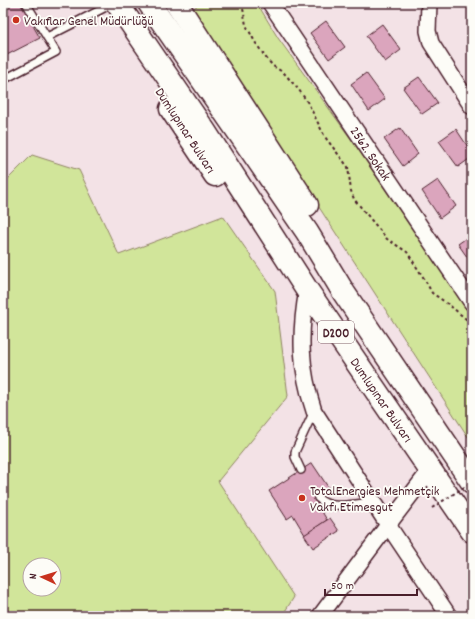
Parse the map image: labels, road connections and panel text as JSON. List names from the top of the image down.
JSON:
{
  "streets": {
    "highway": ["Dumlupınar Bulvarı", "D200"],
    "street": ["2562. Sokak"]
  },
  "places": ["Vakıflar Genel Müdürlüğü", "TotalEnergies Mehmetçik Vakfı Etimesgut"],
  "scale_bar": "50 m",
  "north": "left"
}
